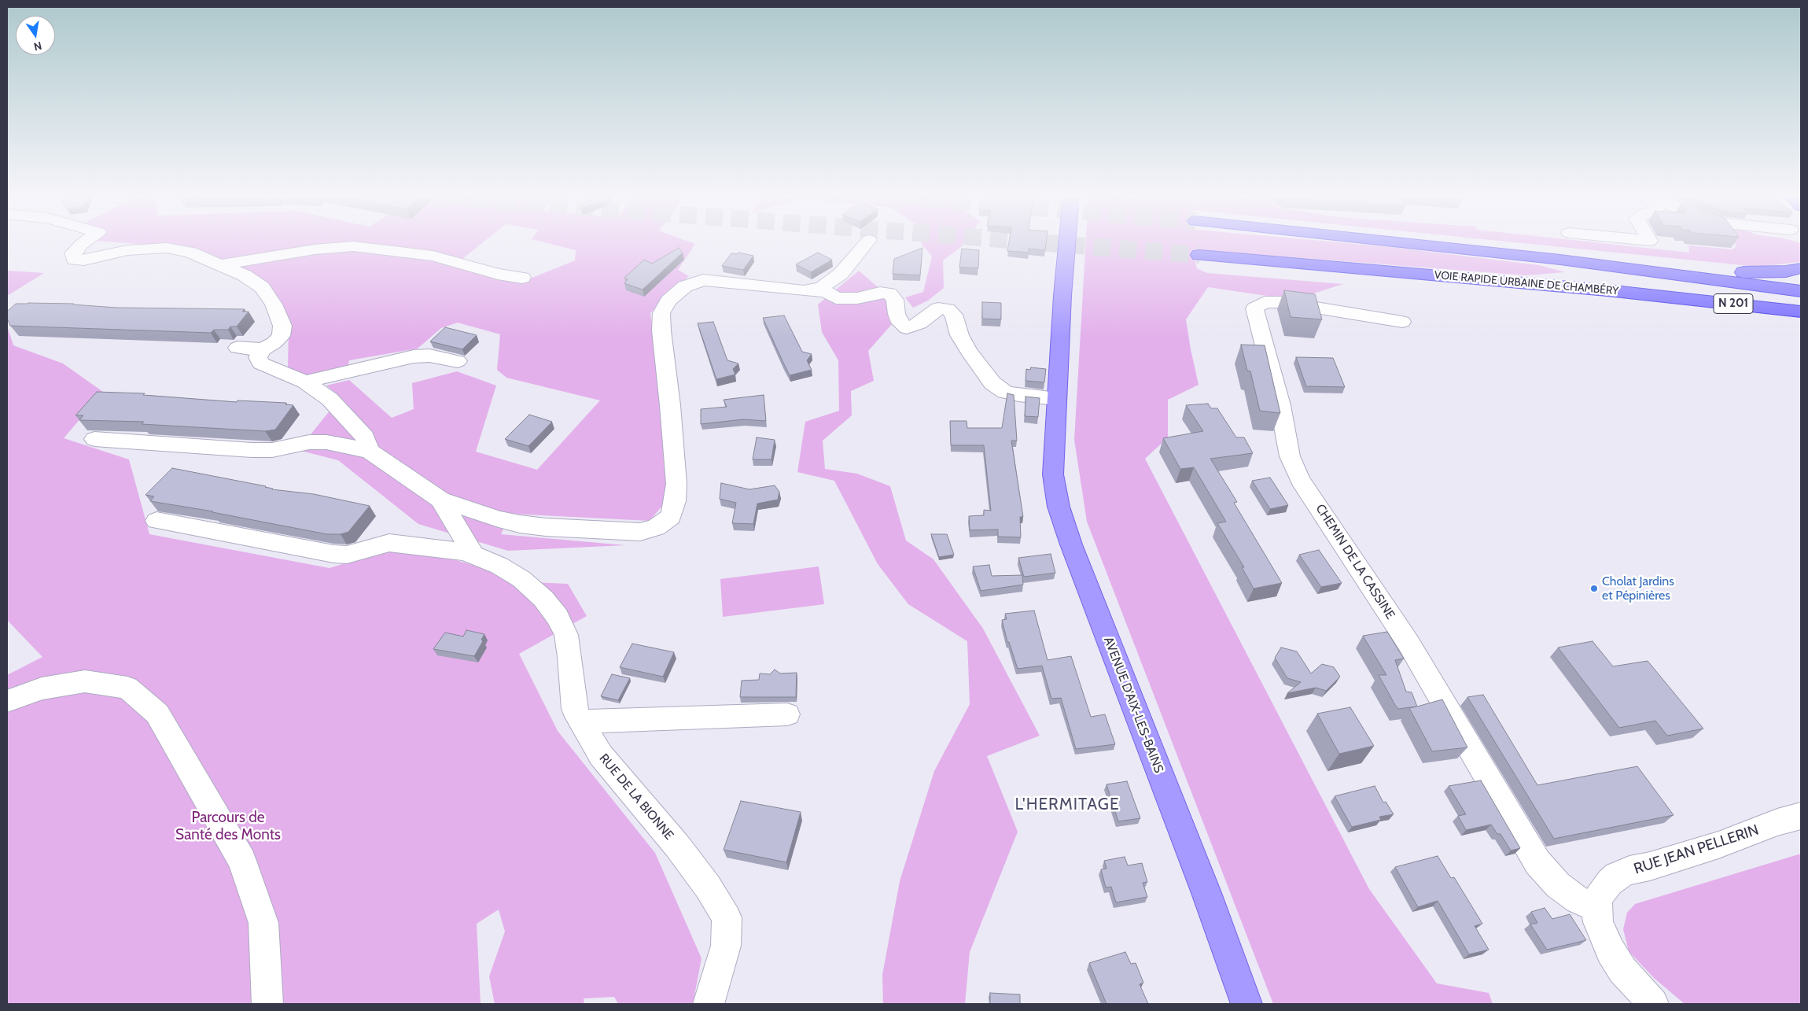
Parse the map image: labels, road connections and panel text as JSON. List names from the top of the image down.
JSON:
{
  "streets": {
    "highway": ["VOIE RAPIDE URBAINE DE CHAMBÉRY", "N 201"],
    "main road": ["AVENUE D'AIX-LES-BAINS"],
    "street": ["CHEMIN DE LA CASSINE", "RUE DE LA BIONNE", "RUE JEAN PELLERIN"]
  },
  "crossings": [
    ["CHEMIN DE LA CASSINE", "RUE JEAN PELLERIN"]
  ],
  "districts": ["L'HERMITAGE"],
  "parks": ["Parcours de Santé des Monts"],
  "places": ["Cholat Jardins et Pépinières"],
  "north": "bottom"
}
